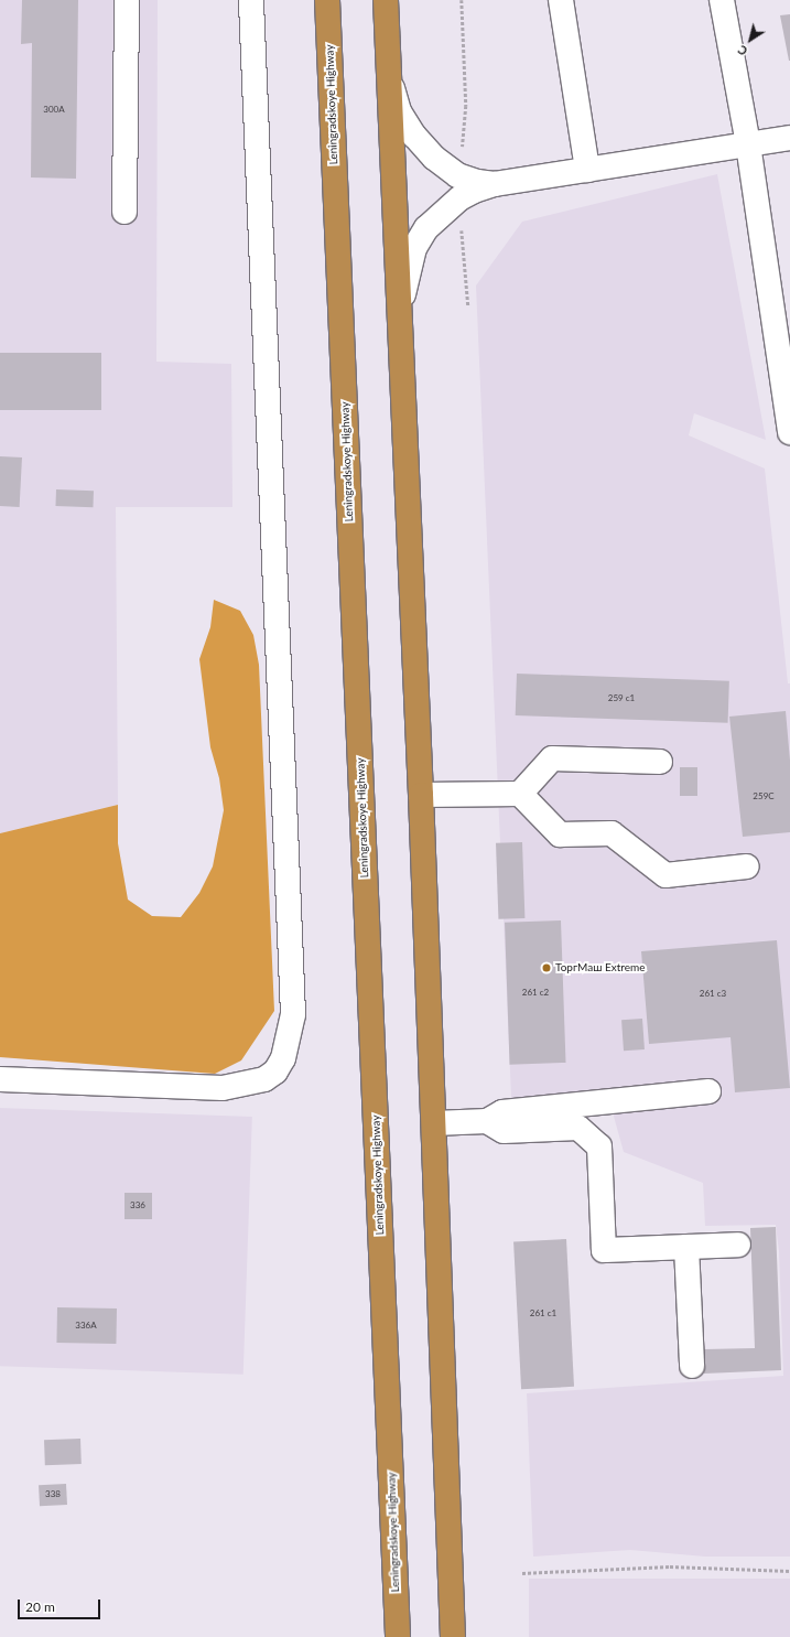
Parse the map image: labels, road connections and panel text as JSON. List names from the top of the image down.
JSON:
{
  "streets": {
    "highway": ["Leningradskoye Highway"]
  },
  "places": ["ТоргМаш Extreme"],
  "house_numbers": [
    "300А",
    "259 c1",
    "259С",
    "261 с2",
    "261 с3",
    "336",
    "261 с1",
    "336А",
    "338"
  ],
  "scale_bar": "20 m",
  "north": "bottom left"
}
